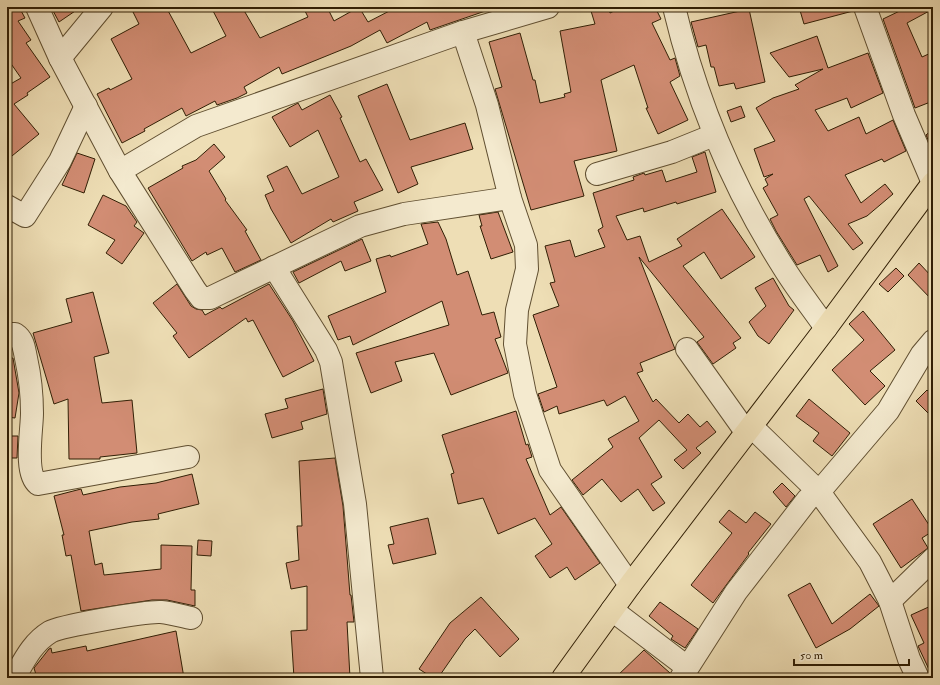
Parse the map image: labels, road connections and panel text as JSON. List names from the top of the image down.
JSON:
{
  "scale_bar": "50 m"
}
